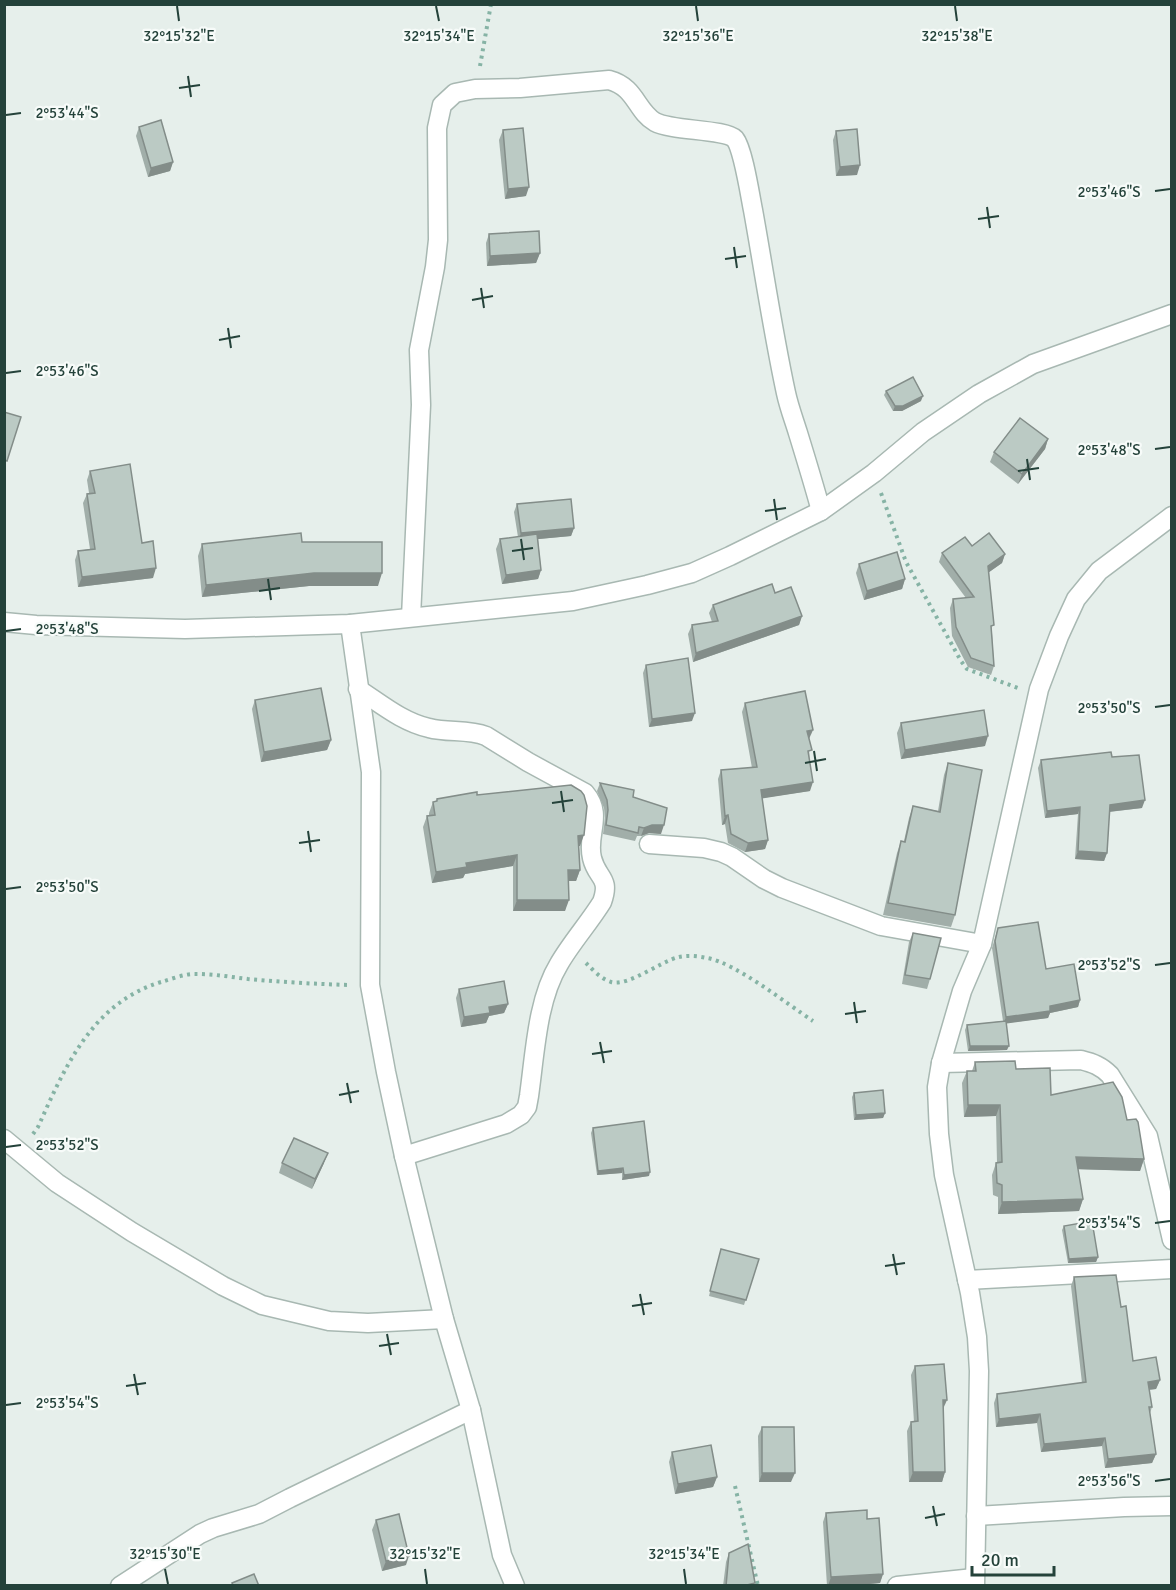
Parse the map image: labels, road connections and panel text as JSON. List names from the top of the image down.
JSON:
{
  "scale_bar": "20 m",
  "coordinates": [
    "32°15'32\"E",
    "32°15'34\"E",
    "32°15'36\"E",
    "32°15'38\"E",
    "2°53'44\"S",
    "2°53'46\"S",
    "2°53'48\"S",
    "2°53'50\"S",
    "2°53'52\"S",
    "2°53'54\"S",
    "2°53'56\"S",
    "32°15'30\"E"
  ]
}
